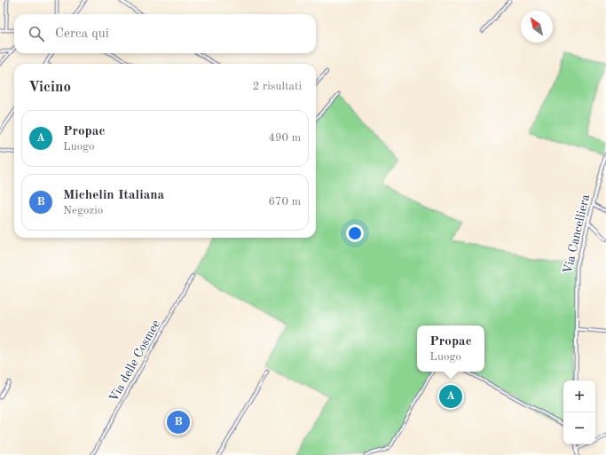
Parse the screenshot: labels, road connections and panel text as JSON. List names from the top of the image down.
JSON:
{
  "streets": {
    "street": ["Via Cancelliera", "Via delle Cosmee"]
  },
  "north": "top left",
  "page": {
    "search": "Cerca qui",
    "heading": ["Vicino", "2 risultati"],
    "list": [
      {
        "mark": "A",
        "name": "Propac",
        "note": "Luogo",
        "value": "490 m"
      },
      {
        "mark": "B",
        "name": "Michelin Italiana",
        "note": "Negozio",
        "value": "670 m"
      }
    ],
    "popup": ["Propac", "Luogo"],
    "map_buttons": ["+", "−"],
    "pins": ["A", "B"]
  }
}
